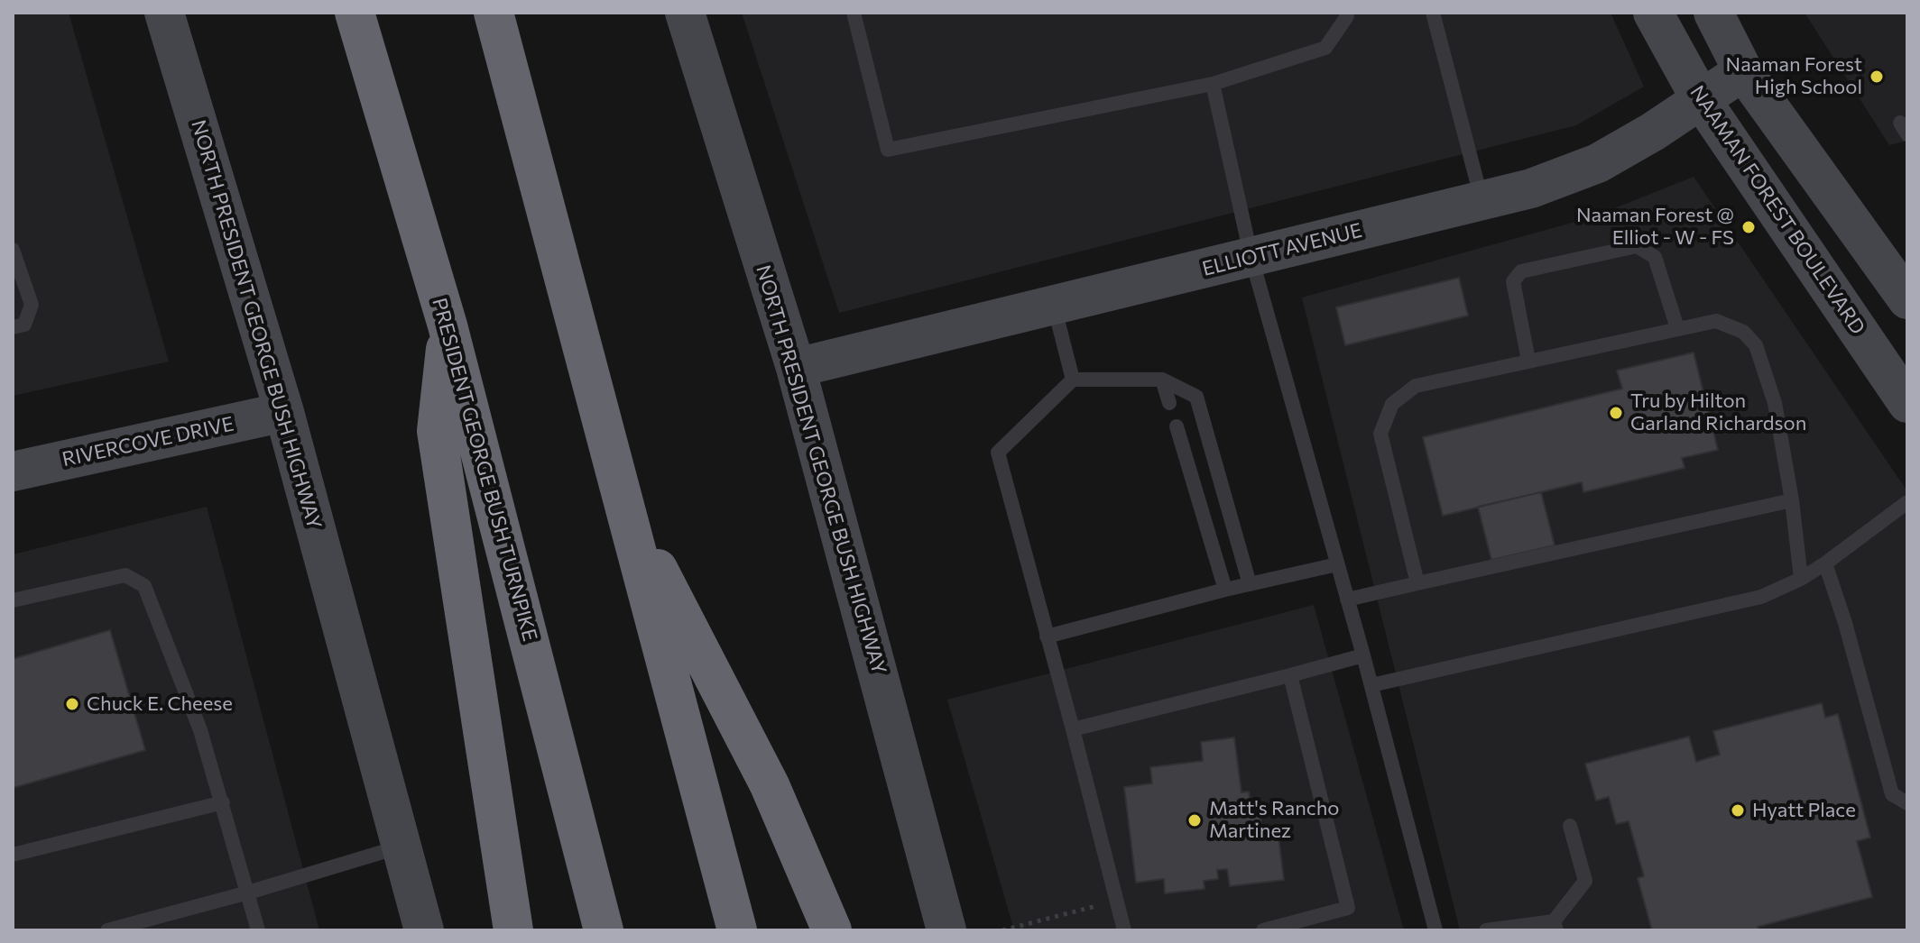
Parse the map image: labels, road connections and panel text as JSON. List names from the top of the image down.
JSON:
{
  "streets": {
    "highway": ["PRESIDENT GEORGE BUSH TURNPIKE"],
    "main road": [
      "NAAMAN FOREST BOULEVARD",
      "ELLIOTT AVENUE",
      "NORTH PRESIDENT GEORGE BUSH HIGHWAY",
      "RIVERCOVE DRIVE"
    ]
  },
  "crossings": [
    ["NAAMAN FOREST BOULEVARD", "ELLIOTT AVENUE"],
    ["ELLIOTT AVENUE", "NORTH PRESIDENT GEORGE BUSH HIGHWAY"],
    ["NORTH PRESIDENT GEORGE BUSH HIGHWAY", "RIVERCOVE DRIVE"]
  ],
  "places": [
    "Naaman Forest High School",
    "Naaman Forest @ Elliot - W - FS",
    "Tru by Hilton Garland Richardson",
    "Chuck E. Cheese",
    "Hyatt Place",
    "Matt's Rancho Martinez"
  ]
}
